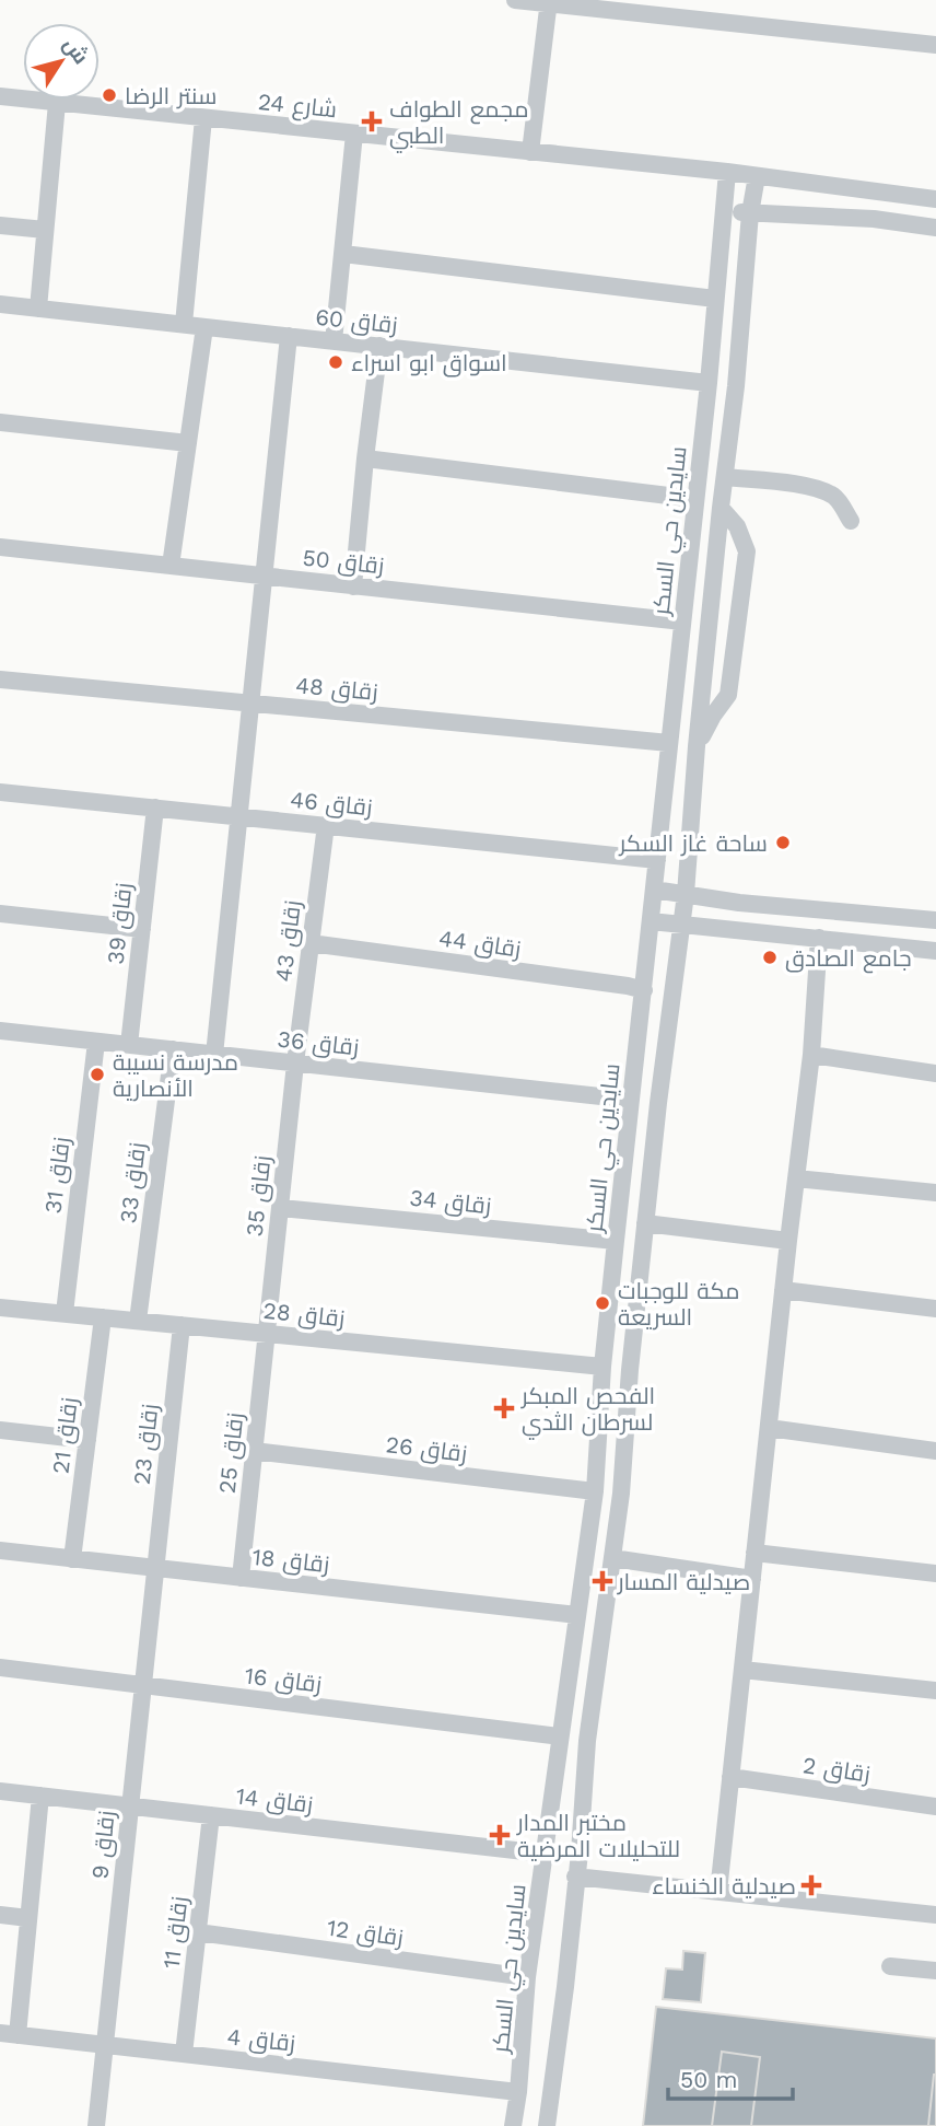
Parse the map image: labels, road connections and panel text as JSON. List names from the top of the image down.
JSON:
{
  "streets": {
    "street": [
      "شارع 24",
      "زقاق 60",
      "سايدين حي السكر",
      "زقاق 50",
      "زقاق 48",
      "زقاق 46",
      "زقاق 39",
      "زقاق 43",
      "زقاق 44",
      "زقاق 36",
      "زقاق 31",
      "زقاق 33",
      "زقاق 35",
      "زقاق 34",
      "زقاق 28",
      "زقاق 21",
      "زقاق 23",
      "زقاق 26",
      "زقاق 25",
      "زقاق 18",
      "زقاق 16",
      "زقاق 2",
      "زقاق 14",
      "زقاق 9",
      "زقاق 11",
      "زقاق 12",
      "زقاق 4"
    ]
  },
  "crossings": [
    ["شارع 24", "سايدين حي السكر"],
    ["زقاق 60", "سايدين حي السكر"],
    ["سايدين حي السكر", "زقاق 50"],
    ["سايدين حي السكر", "زقاق 48"],
    ["سايدين حي السكر", "زقاق 46"],
    ["سايدين حي السكر", "زقاق 44"],
    ["سايدين حي السكر", "زقاق 36"],
    ["سايدين حي السكر", "زقاق 34"],
    ["سايدين حي السكر", "زقاق 28"],
    ["سايدين حي السكر", "زقاق 26"],
    ["سايدين حي السكر", "زقاق 18"],
    ["سايدين حي السكر", "زقاق 16"],
    ["سايدين حي السكر", "زقاق 14"],
    ["سايدين حي السكر", "زقاق 12"],
    ["سايدين حي السكر", "زقاق 4"],
    ["زقاق 46", "زقاق 39"],
    ["زقاق 46", "زقاق 43"],
    ["زقاق 39", "زقاق 36"],
    ["زقاق 43", "زقاق 44"],
    ["زقاق 43", "زقاق 36"],
    ["زقاق 43", "زقاق 35"],
    ["زقاق 36", "زقاق 31"],
    ["زقاق 36", "زقاق 33"],
    ["زقاق 36", "زقاق 35"],
    ["زقاق 31", "زقاق 28"],
    ["زقاق 33", "زقاق 28"],
    ["زقاق 35", "زقاق 34"],
    ["زقاق 35", "زقاق 28"],
    ["زقاق 35", "زقاق 25"],
    ["زقاق 28", "زقاق 21"],
    ["زقاق 28", "زقاق 23"],
    ["زقاق 28", "زقاق 25"],
    ["زقاق 21", "زقاق 18"],
    ["زقاق 23", "زقاق 18"],
    ["زقاق 23", "زقاق 9"],
    ["زقاق 26", "زقاق 25"],
    ["زقاق 25", "زقاق 18"],
    ["زقاق 18", "زقاق 9"],
    ["زقاق 16", "زقاق 9"],
    ["زقاق 14", "زقاق 9"],
    ["زقاق 14", "زقاق 11"],
    ["زقاق 9", "زقاق 4"],
    ["زقاق 11", "زقاق 12"],
    ["زقاق 11", "زقاق 4"]
  ],
  "places": {
    "other": [
      "سنتر الرضا",
      "اسواق ابو اسراء",
      "ساحة غاز السكر",
      "جامع الصادق",
      "مدرسة نسيبة الأنصارية",
      "مكة للوجبات السريعة"
    ],
    "health": [
      "مجمع الطواف الطبي",
      "الفحص المبكر لسرطان الثدي",
      "صيدلية المسار",
      "مختبر المدار للتحليلات المرضية",
      "صيدلية الخنساء"
    ]
  },
  "scale_bar": "50 m",
  "north": "top right"
}
